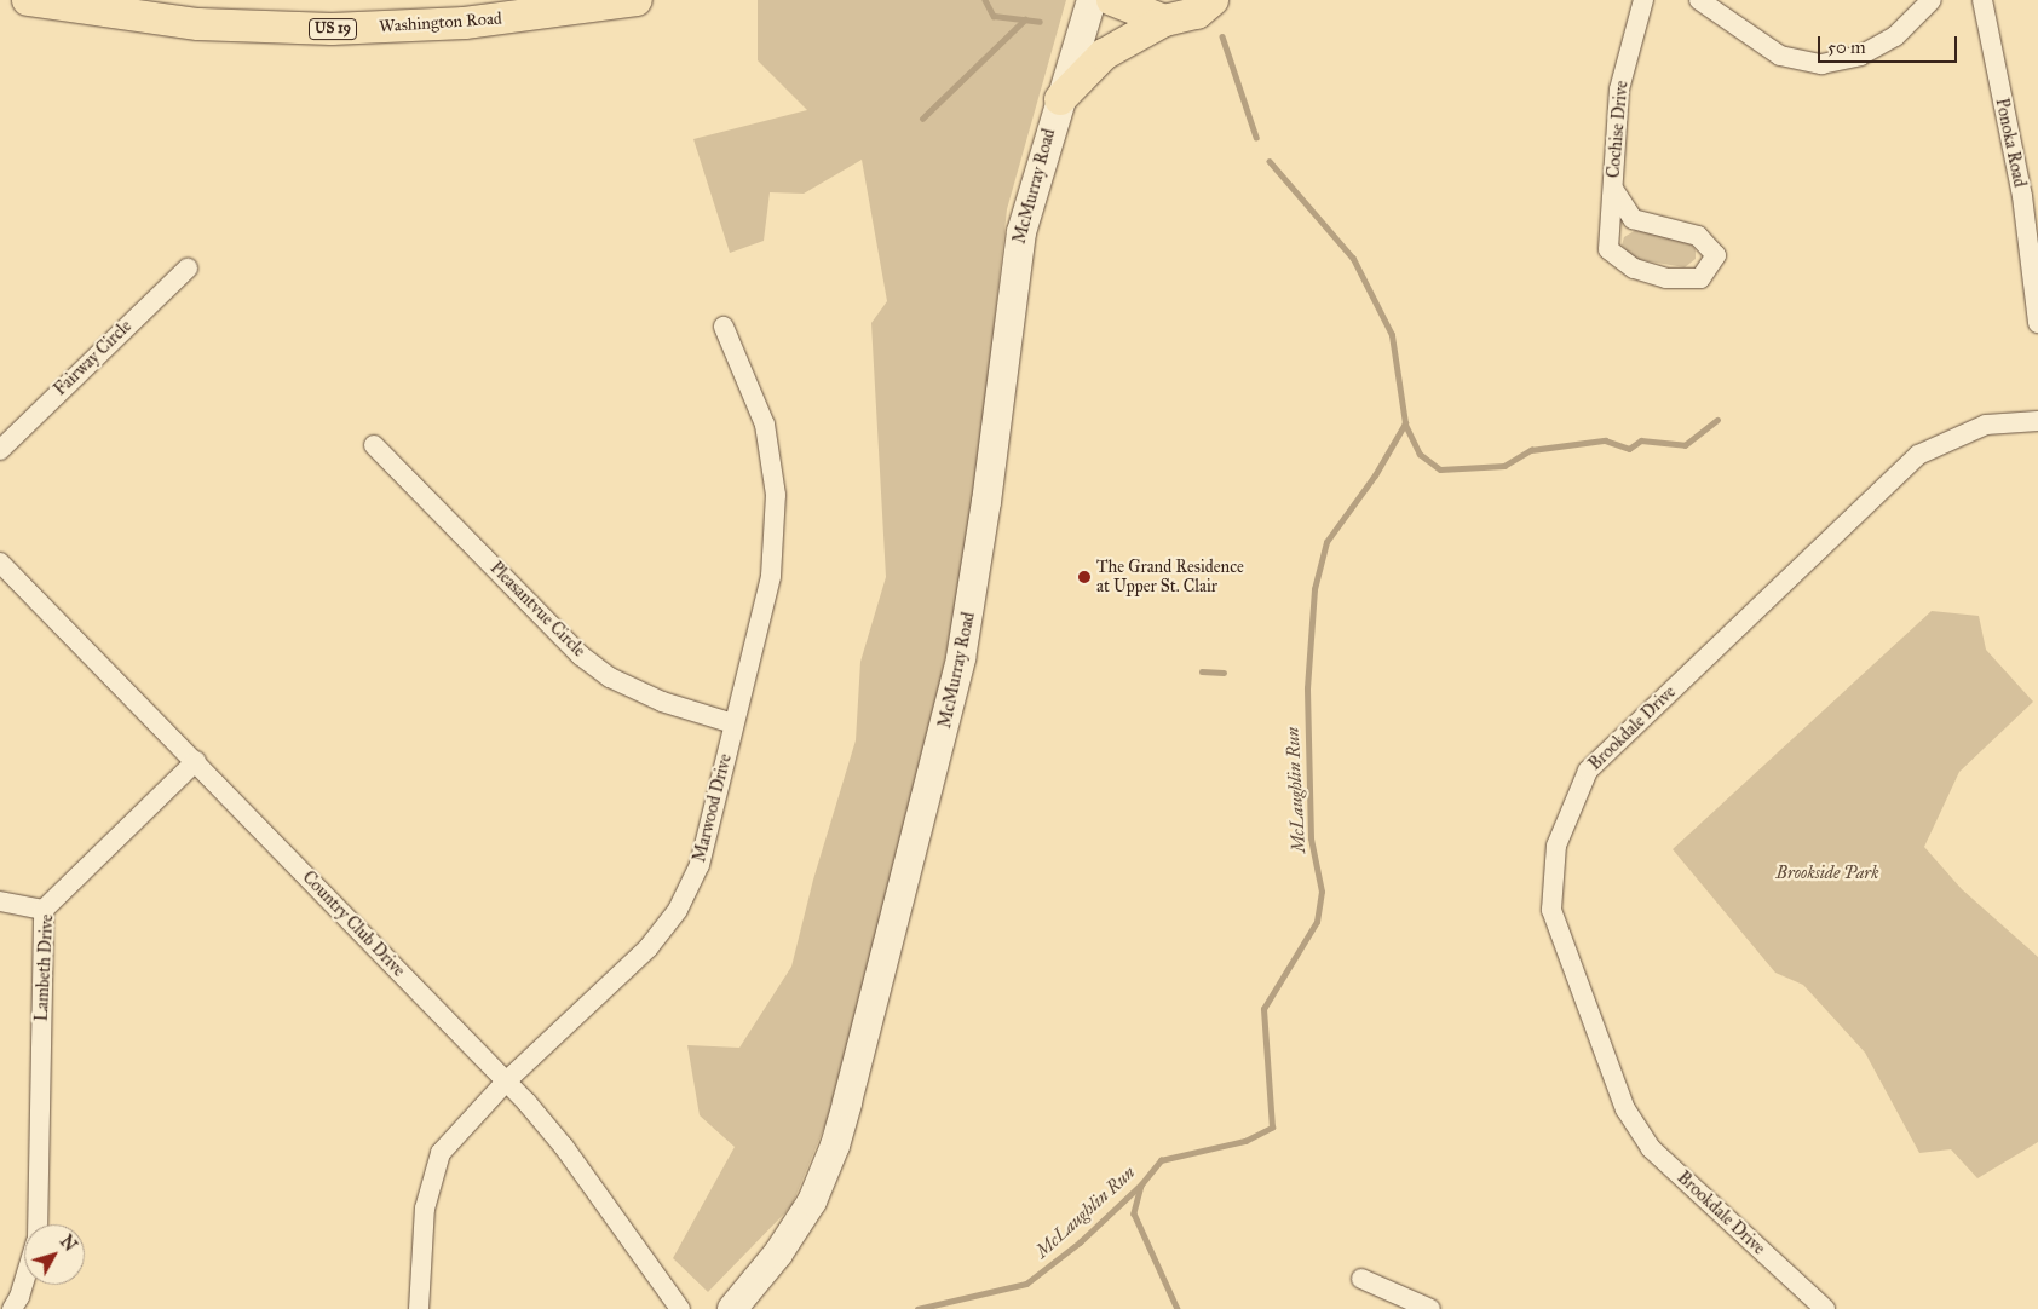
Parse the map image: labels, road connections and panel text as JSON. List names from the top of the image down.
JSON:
{
  "streets": {
    "main road": ["Washington Road", "US 19", "McMurray Road"],
    "street": [
      "Cochise Drive",
      "Ponoka Road",
      "Fairway Circle",
      "Pleasantvue Circle",
      "Brookdale Drive",
      "Marwood Drive",
      "Country Club Drive",
      "Lambeth Drive"
    ]
  },
  "crossings": [
    ["Pleasantvue Circle", "Marwood Drive"],
    ["Marwood Drive", "Country Club Drive"],
    ["Country Club Drive", "Lambeth Drive"]
  ],
  "water": ["McLaughlin Run"],
  "parks": ["Brookside Park"],
  "places": ["The Grand Residence at Upper St. Clair"],
  "scale_bar": "50 m",
  "north": "top right"
}
